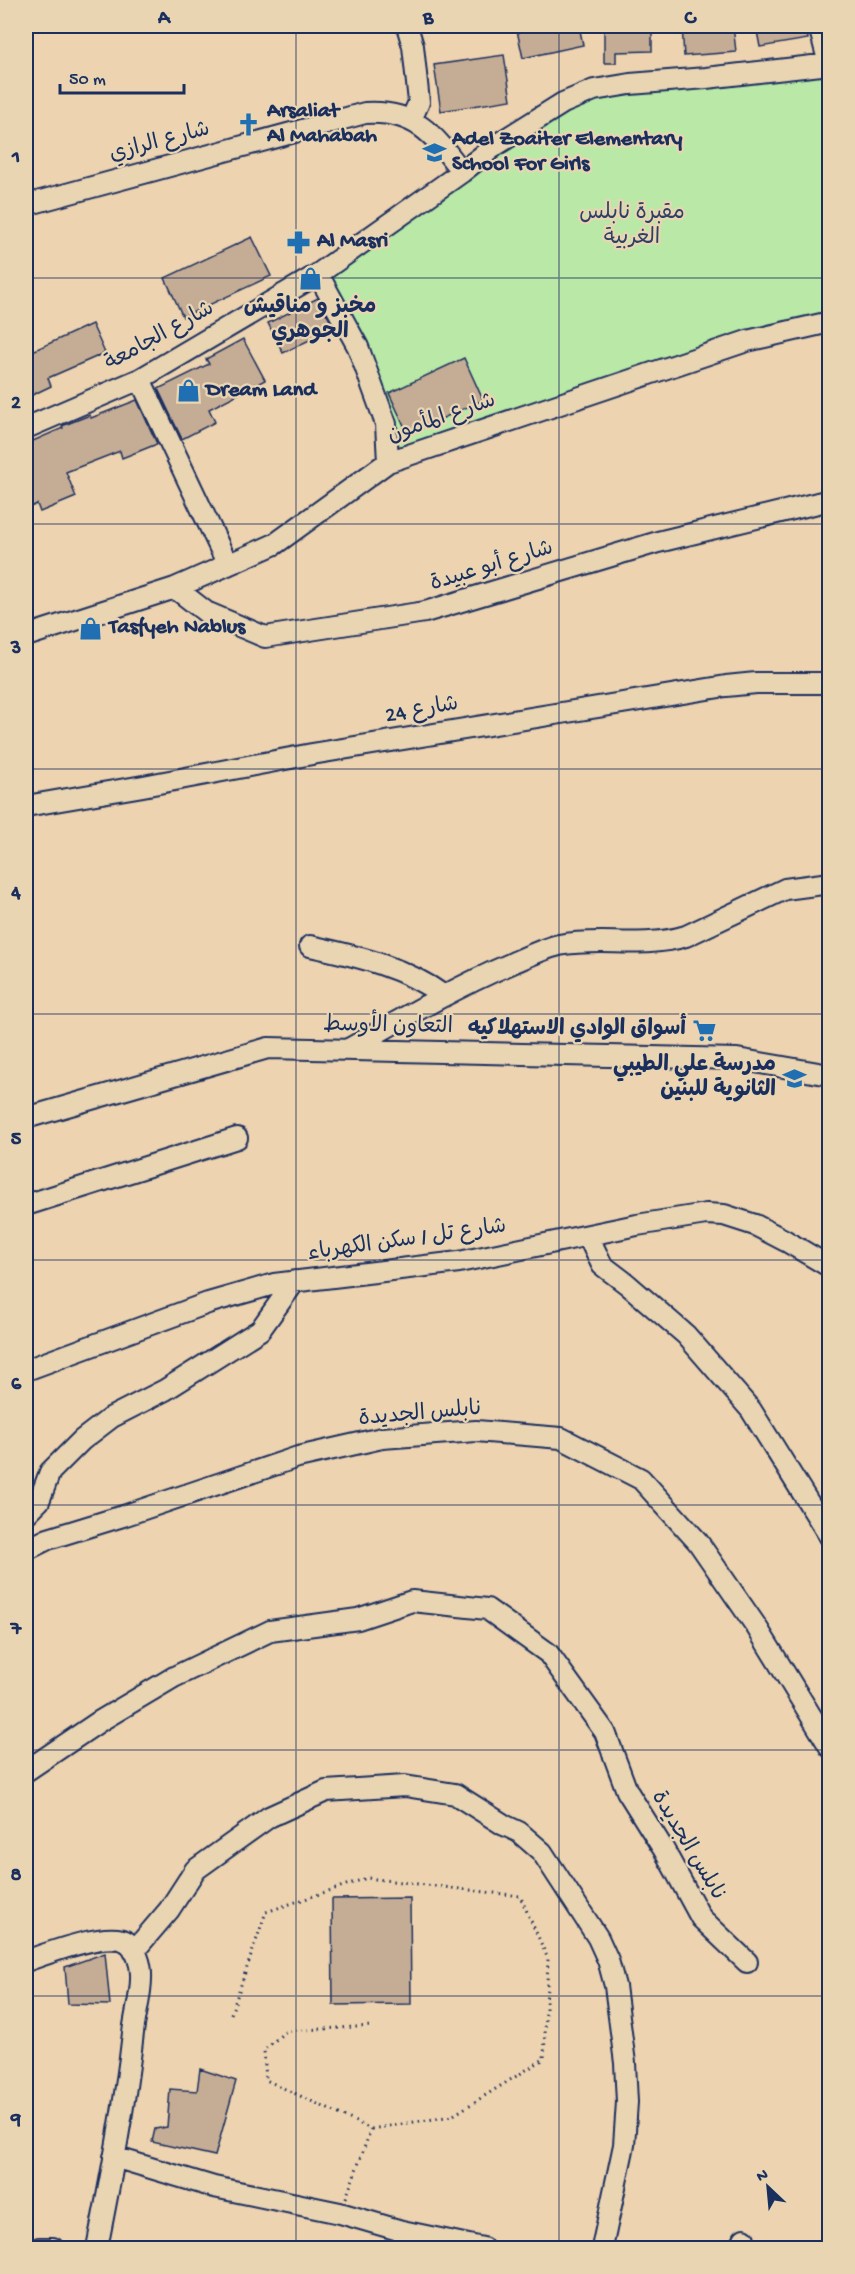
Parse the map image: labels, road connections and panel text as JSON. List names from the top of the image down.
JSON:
{
  "streets": {
    "street": [
      "شارع الرازي",
      "شارع الجامعة",
      "شارع المأمون",
      "شارع أبو عبيدة",
      "شارع 24",
      "التعاون الأوسط",
      "شارع تل / سكن الكهرباء",
      "نابلس الجديدة"
    ]
  },
  "crossings": [
    ["شارع الرازي", "شارع الجامعة"],
    ["شارع المأمون", "شارع أبو عبيدة"]
  ],
  "parks": ["مقبرة نابلس الغربية"],
  "places": {
    "church": ["Arsaliat Al Mahabah"],
    "school or university": ["Adel Zoaiter Elementary School For Girls", "مدرسة علي الطيبي الثانوية للبنين"],
    "pharmacy": ["Al Masri"],
    "shop": ["مخبز و مناقيش الجوهري", "Dream Land", "Tasfyeh Nablus"],
    "supermarket": ["أسواق الوادي الاستهلاكيه"]
  },
  "scale_bar": "50 m",
  "north": "top left",
  "grid": {
    "columns": ["A", "B", "C"],
    "rows": [
      "1",
      "2",
      "3",
      "4",
      "5",
      "6",
      "7",
      "8",
      "9"
    ]
  }
}
